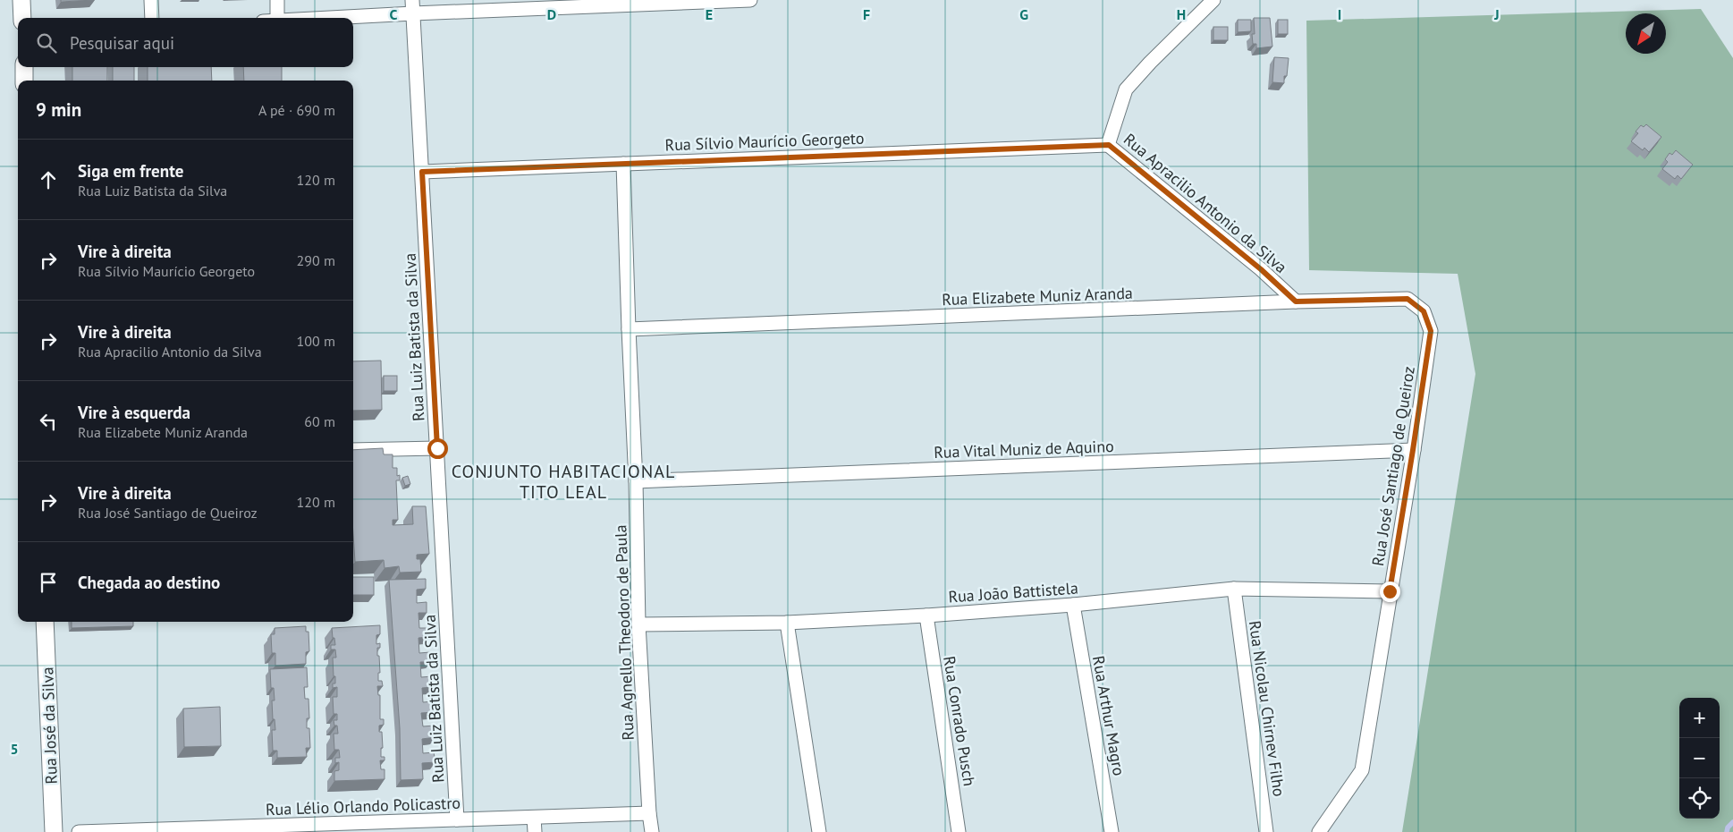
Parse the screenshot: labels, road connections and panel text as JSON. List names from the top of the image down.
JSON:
{
  "streets": {
    "street": [
      "Rua Sílvio Maurício Georgeto",
      "Rua Apracilio Antonio da Silva",
      "Rua Elizabete Muniz Aranda",
      "Rua Luiz Batista da Silva",
      "Rua Vital Muniz de Aquino",
      "Rua José Santiago de Queiroz",
      "Rua João Battistela",
      "Rua Agnello Theodoro de Paula",
      "Rua Nicolau Chirnev Filho",
      "Rua Arthur Magro",
      "Rua Conrado Pusch",
      "Rua José da Silva",
      "Rua Lélio Orlando Policastro"
    ]
  },
  "crossings": [
    ["Rua Sílvio Maurício Georgeto", "Rua Apracilio Antonio da Silva"],
    ["Rua Sílvio Maurício Georgeto", "Rua Luiz Batista da Silva"],
    ["Rua Sílvio Maurício Georgeto", "Rua Agnello Theodoro de Paula"],
    ["Rua Apracilio Antonio da Silva", "Rua Elizabete Muniz Aranda"],
    ["Rua Elizabete Muniz Aranda", "Rua José Santiago de Queiroz"],
    ["Rua Elizabete Muniz Aranda", "Rua Agnello Theodoro de Paula"],
    ["Rua Luiz Batista da Silva", "Rua Lélio Orlando Policastro"],
    ["Rua Vital Muniz de Aquino", "Rua José Santiago de Queiroz"],
    ["Rua Vital Muniz de Aquino", "Rua Agnello Theodoro de Paula"],
    ["Rua José Santiago de Queiroz", "Rua João Battistela"],
    ["Rua João Battistela", "Rua Agnello Theodoro de Paula"],
    ["Rua João Battistela", "Rua Nicolau Chirnev Filho"],
    ["Rua João Battistela", "Rua Arthur Magro"],
    ["Rua João Battistela", "Rua Conrado Pusch"],
    ["Rua Agnello Theodoro de Paula", "Rua Lélio Orlando Policastro"]
  ],
  "districts": ["CONJUNTO HABITACIONAL TITO LEAL"],
  "north": "bottom left",
  "page": {
    "search": "Pesquisar aqui",
    "heading": ["9 min", "A pé · 690 m"],
    "list": [
      ["Siga em frente", "Rua Luiz Batista da Silva", "120 m"],
      ["Vire à direita", "Rua Sílvio Maurício Georgeto", "290 m"],
      ["Vire à direita", "Rua Apracilio Antonio da Silva", "100 m"],
      ["Vire à esquerda", "Rua Elizabete Muniz Aranda", "60 m"],
      ["Vire à direita", "Rua José Santiago de Queiroz", "120 m"],
      "Chegada ao destino"
    ],
    "map_buttons": ["+", "−"]
  },
  "grid": {
    "columns": [
      "C",
      "D",
      "E",
      "F",
      "G",
      "H",
      "I",
      "J"
    ],
    "rows": ["5"]
  }
}
